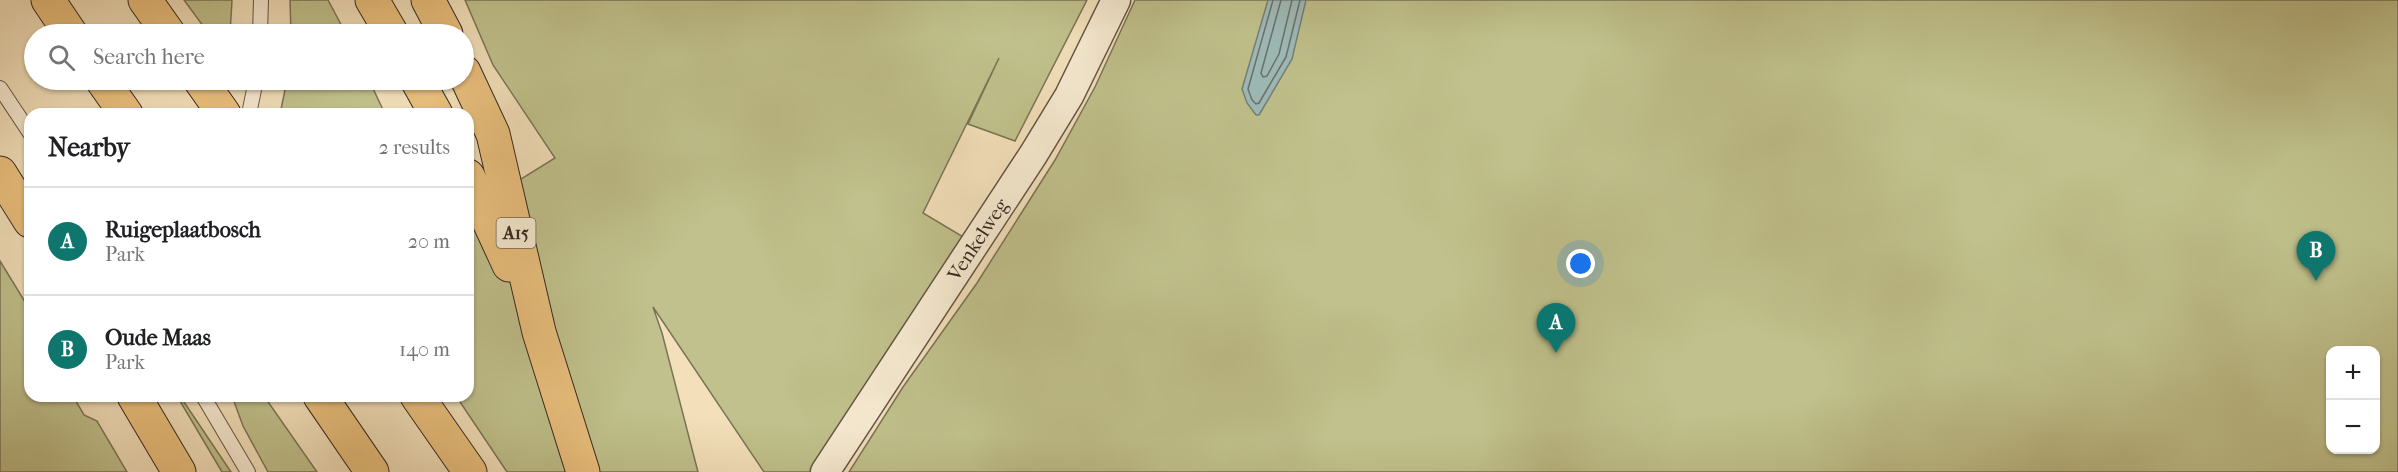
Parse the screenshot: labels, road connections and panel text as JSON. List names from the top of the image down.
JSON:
{
  "streets": {
    "highway": ["A15"],
    "street": ["Venkelweg"]
  },
  "page": {
    "search": "Search here",
    "heading": ["Nearby", "2 results"],
    "list": [
      {
        "mark": "A",
        "name": "Ruigeplaatbosch",
        "note": "Park",
        "value": "20 m"
      },
      {
        "mark": "B",
        "name": "Oude Maas",
        "note": "Park",
        "value": "140 m"
      }
    ],
    "pins": ["B", "A"],
    "map_buttons": ["+", "−"]
  }
}
